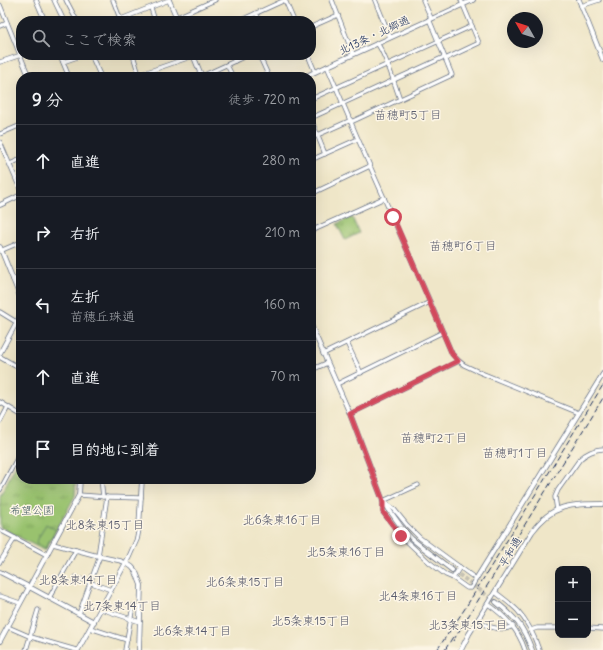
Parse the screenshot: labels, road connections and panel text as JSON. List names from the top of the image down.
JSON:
{
  "streets": {
    "street": ["北13条・北郷通", "平和通"]
  },
  "districts": [
    "苗穂町5丁目",
    "苗穂町6丁目",
    "苗穂町2丁目",
    "苗穂町1丁目",
    "北6条東16丁目",
    "北8条東15丁目",
    "北5条東16丁目",
    "北8条東14丁目",
    "北6条東15丁目",
    "北4条東16丁目",
    "北7条東14丁目",
    "北5条東15丁目",
    "北3条東15丁目",
    "北6条東14丁目"
  ],
  "parks": ["希望公園"],
  "north": "top left",
  "page": {
    "search": "ここで検索",
    "heading": ["9 分", "徒歩 · 720 m"],
    "list": [
      ["直進", "280 m"],
      ["右折", "210 m"],
      ["左折", "苗穂丘珠通", "160 m"],
      ["直進", "70 m"],
      "目的地に到着"
    ],
    "map_buttons": ["+", "−"]
  }
}
